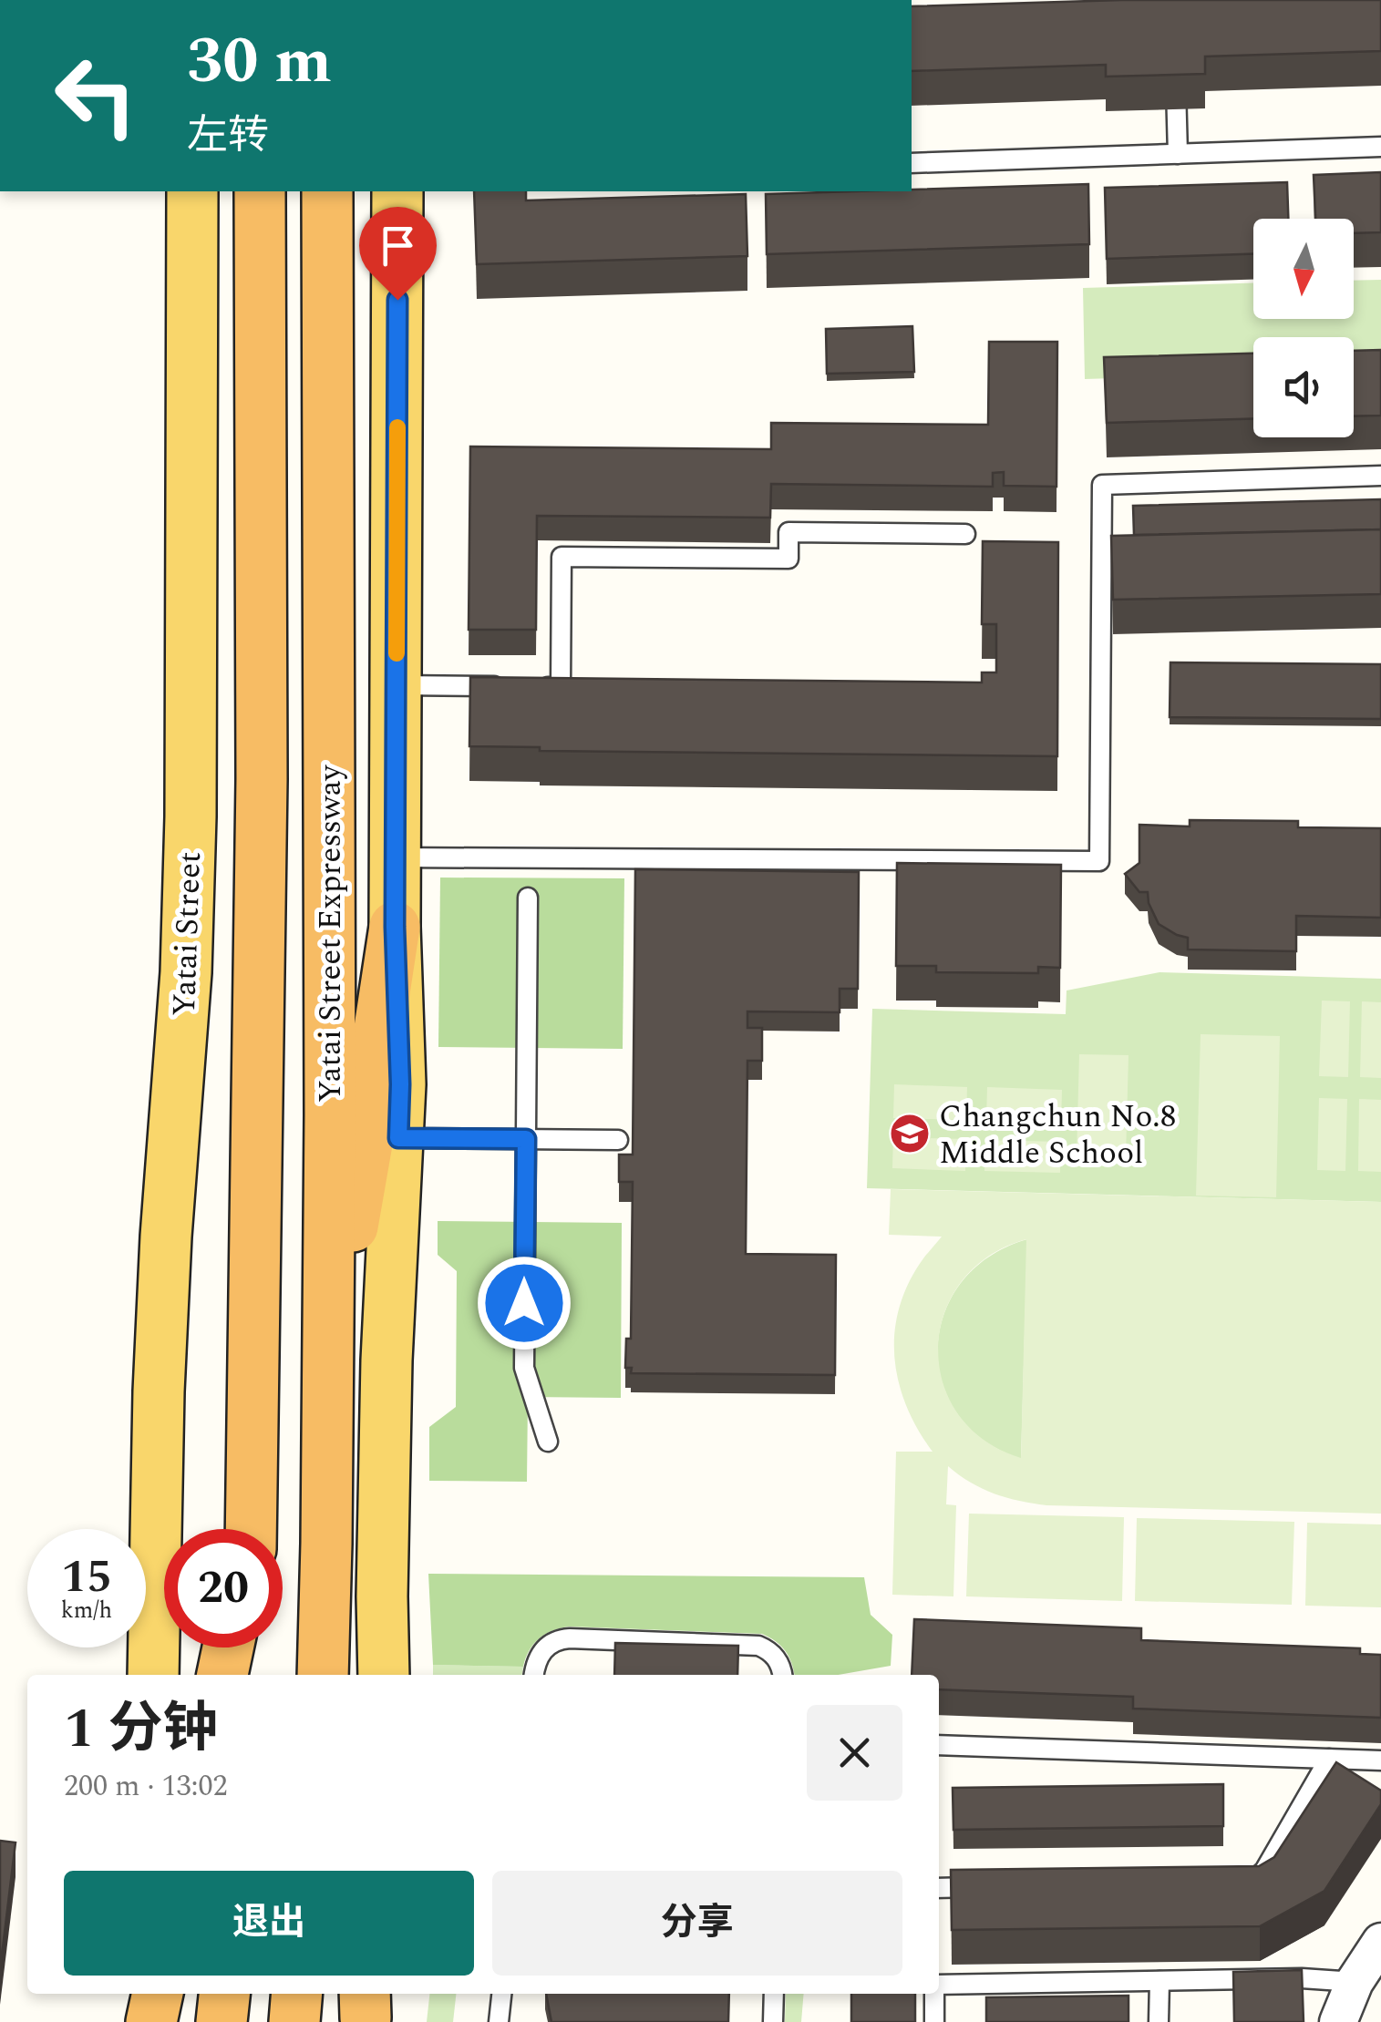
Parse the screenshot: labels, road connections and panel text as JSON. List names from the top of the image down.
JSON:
{
  "streets": {
    "highway": ["Yatai Street Expressway"],
    "main road": ["Yatai Street"]
  },
  "places": {
    "school or university": ["Changchun No.8 Middle School"]
  },
  "north": "bottom",
  "page": {
    "turn": ["30 m", "左转"],
    "speed": "15 km/h",
    "limit": "20",
    "heading": ["1 分钟", "200 m · 13:02"],
    "buttons": ["退出", "分享"]
  }
}
